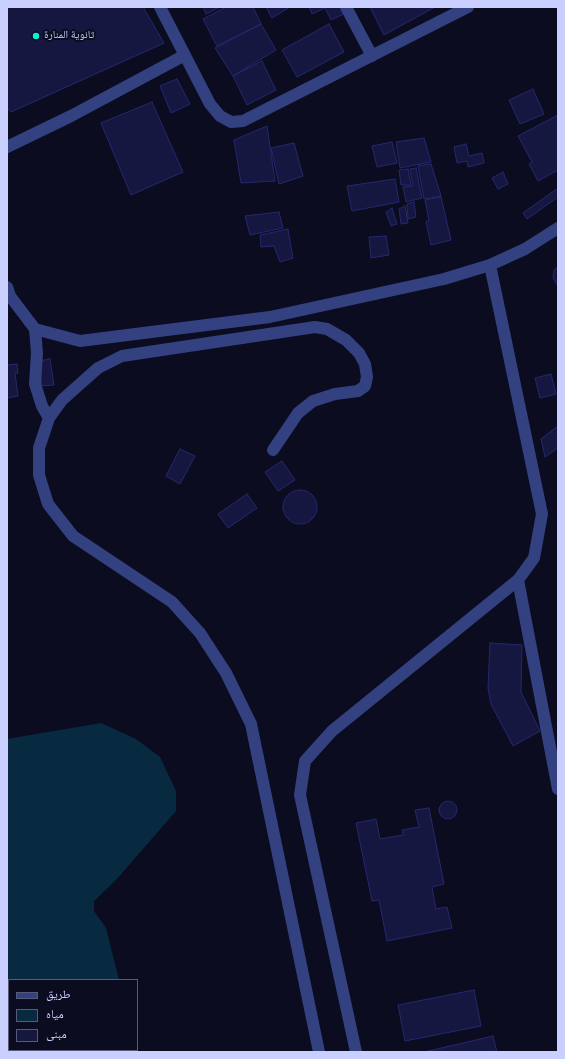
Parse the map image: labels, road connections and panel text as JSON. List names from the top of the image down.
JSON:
{
  "places": ["ثانوية المنارة"],
  "legend": ["طريق", "مياه", "مبنى"]
}
